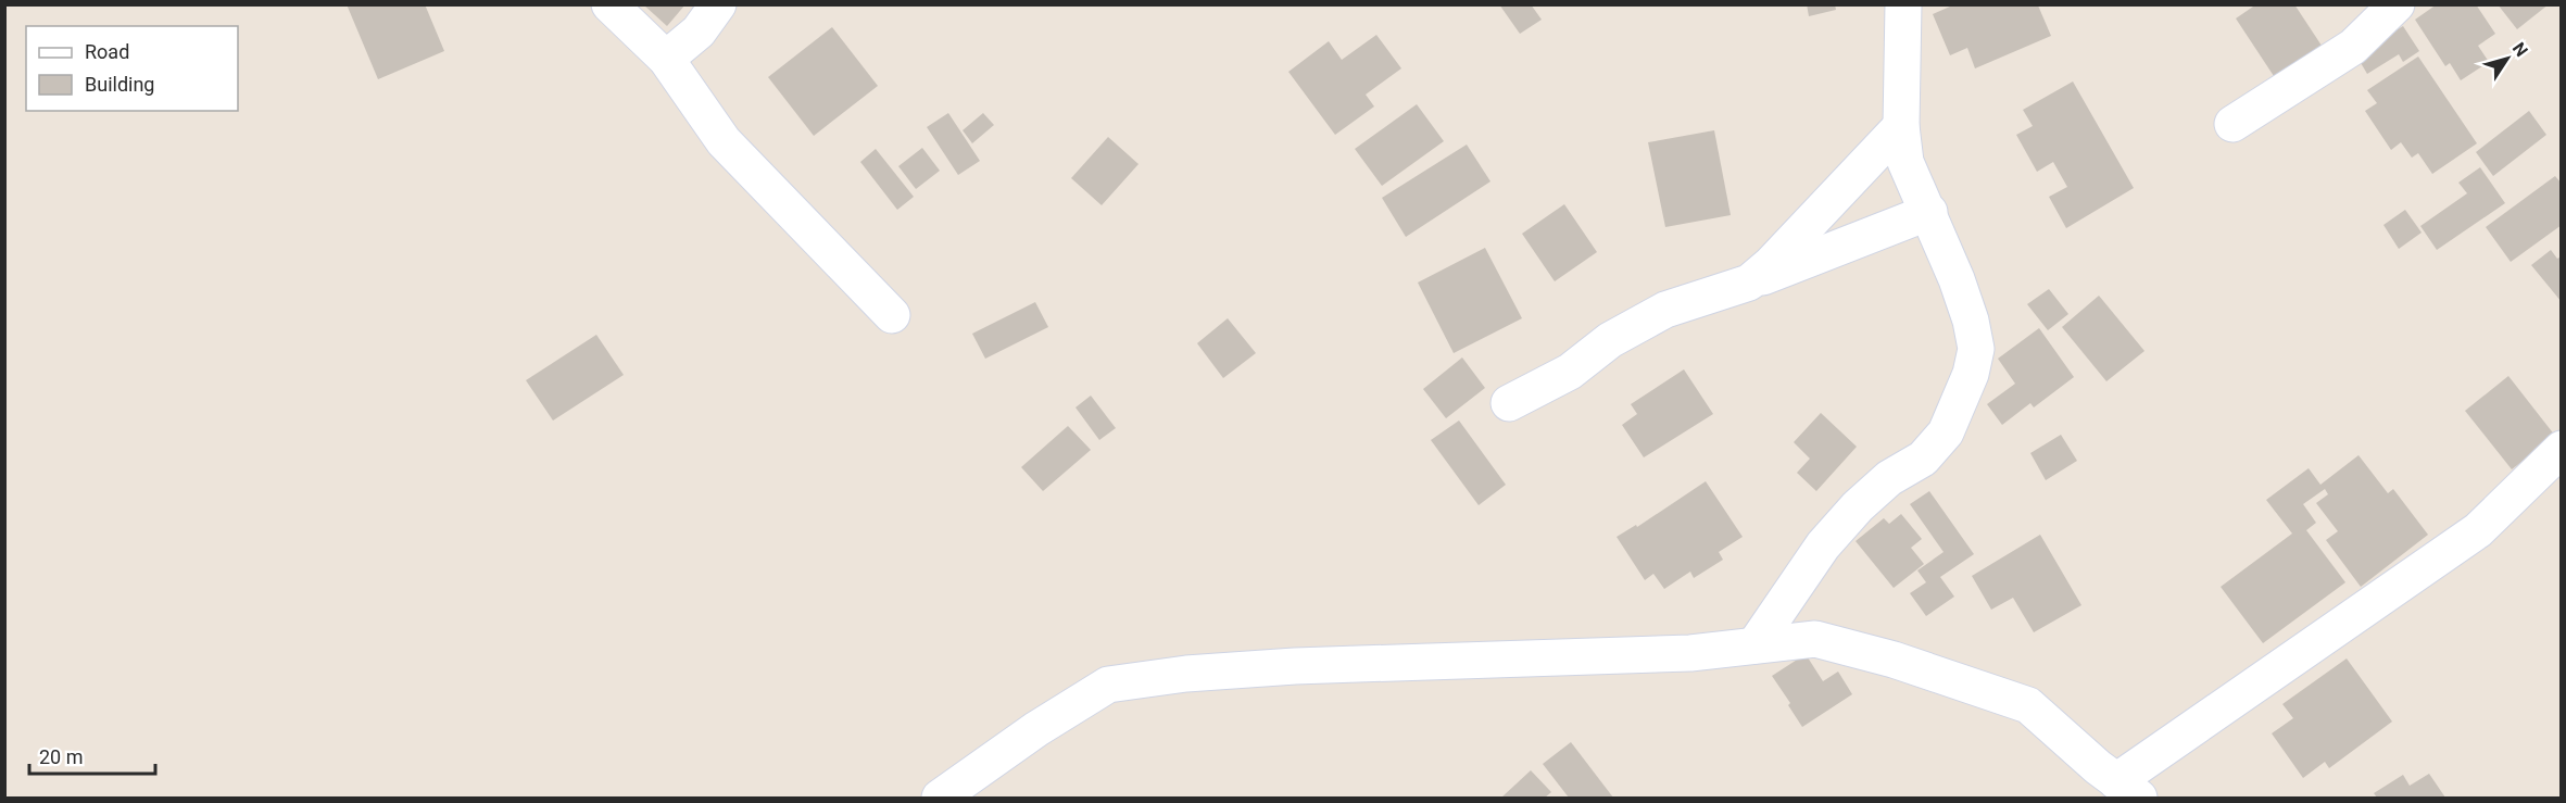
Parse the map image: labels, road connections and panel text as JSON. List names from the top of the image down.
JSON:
{
  "legend": ["Road", "Building"],
  "scale_bar": "20 m",
  "north": "top right"
}
